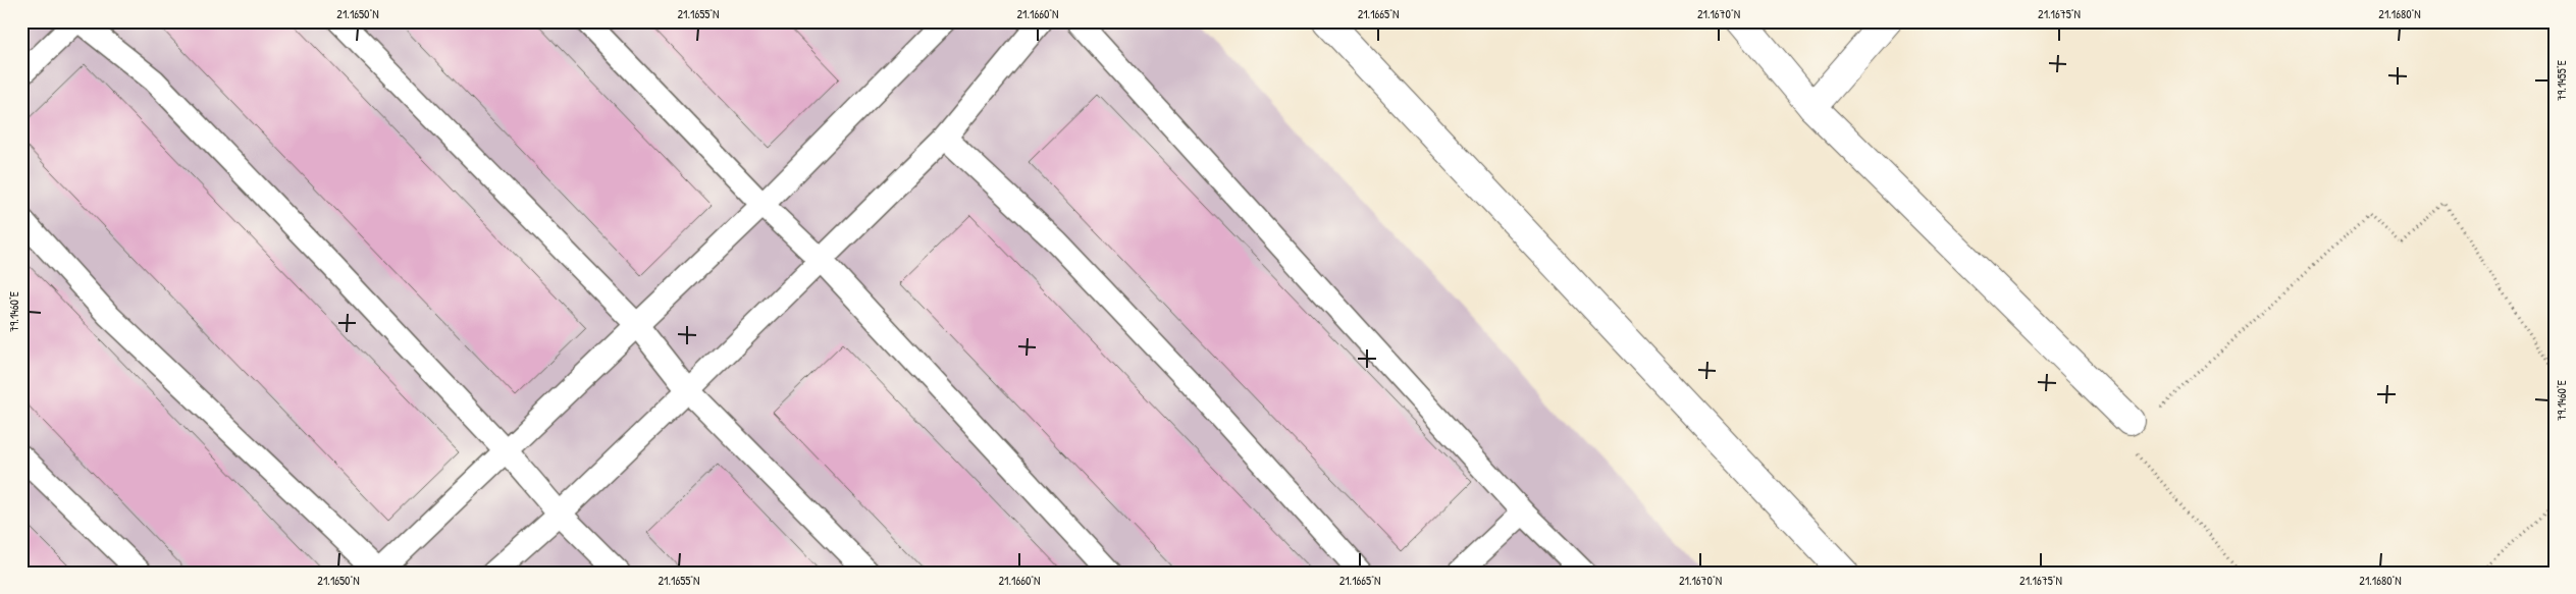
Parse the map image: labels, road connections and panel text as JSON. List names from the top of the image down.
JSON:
{
  "coordinates": [
    "21.1650°N",
    "21.1655°N",
    "21.1660°N",
    "21.1665°N",
    "21.1670°N",
    "21.1675°N",
    "21.1680°N",
    "79.1455°E",
    "79.1460°E"
  ]
}
